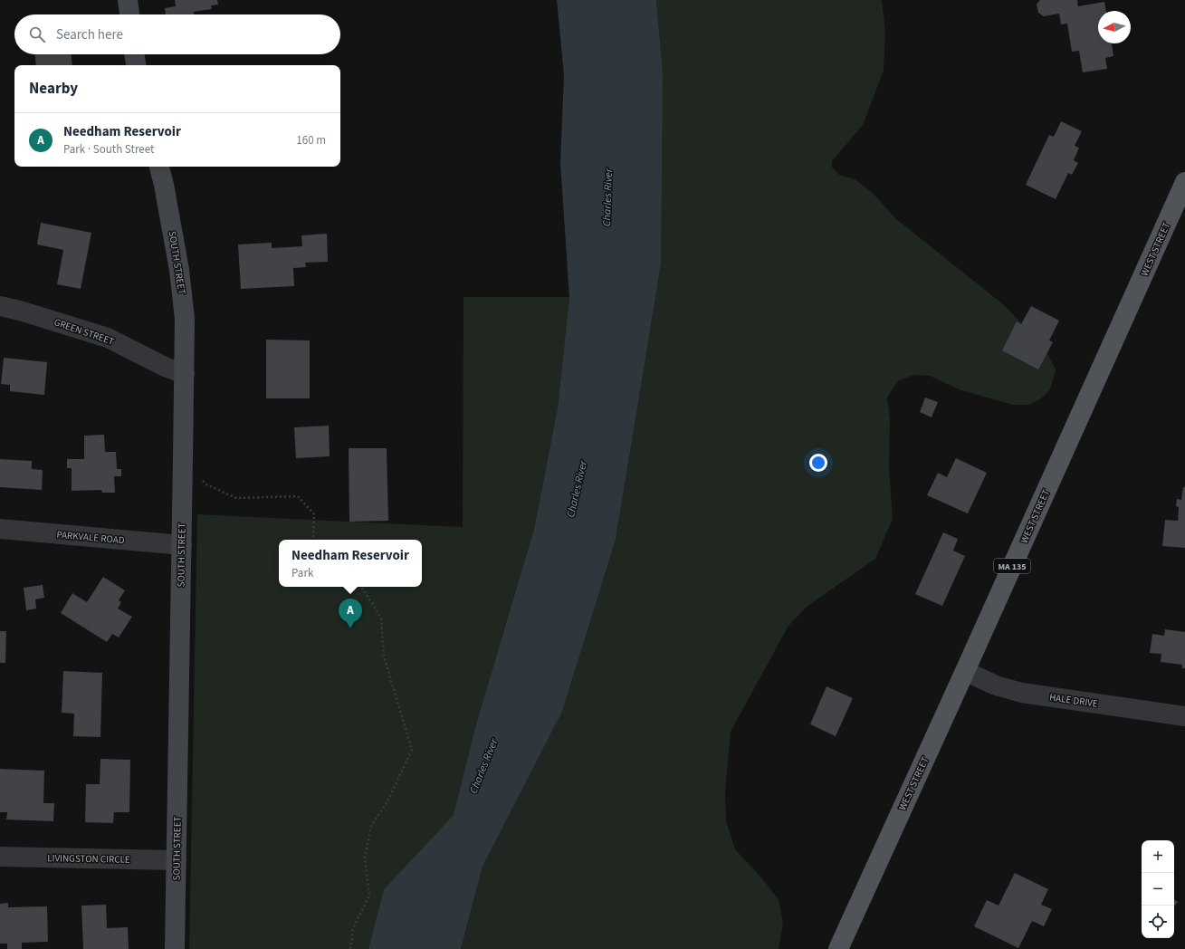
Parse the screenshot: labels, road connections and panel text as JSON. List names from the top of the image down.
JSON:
{
  "streets": {
    "main road": ["WEST STREET", "MA 135"],
    "street": [
      "SOUTH STREET",
      "GREEN STREET",
      "PARKVALE ROAD",
      "HALE DRIVE",
      "LIVINGSTON CIRCLE"
    ]
  },
  "crossings": [
    ["WEST STREET", "HALE DRIVE"],
    ["SOUTH STREET", "GREEN STREET"],
    ["SOUTH STREET", "PARKVALE ROAD"],
    ["SOUTH STREET", "LIVINGSTON CIRCLE"]
  ],
  "water": ["Charles River"],
  "north": "left",
  "page": {
    "search": "Search here",
    "heading": "Nearby",
    "list": [
      {
        "mark": "A",
        "name": "Needham Reservoir",
        "note": "Park · South Street",
        "value": "160 m"
      }
    ],
    "popup": ["Needham Reservoir", "Park"],
    "pins": "A",
    "map_buttons": ["+", "−"]
  }
}
